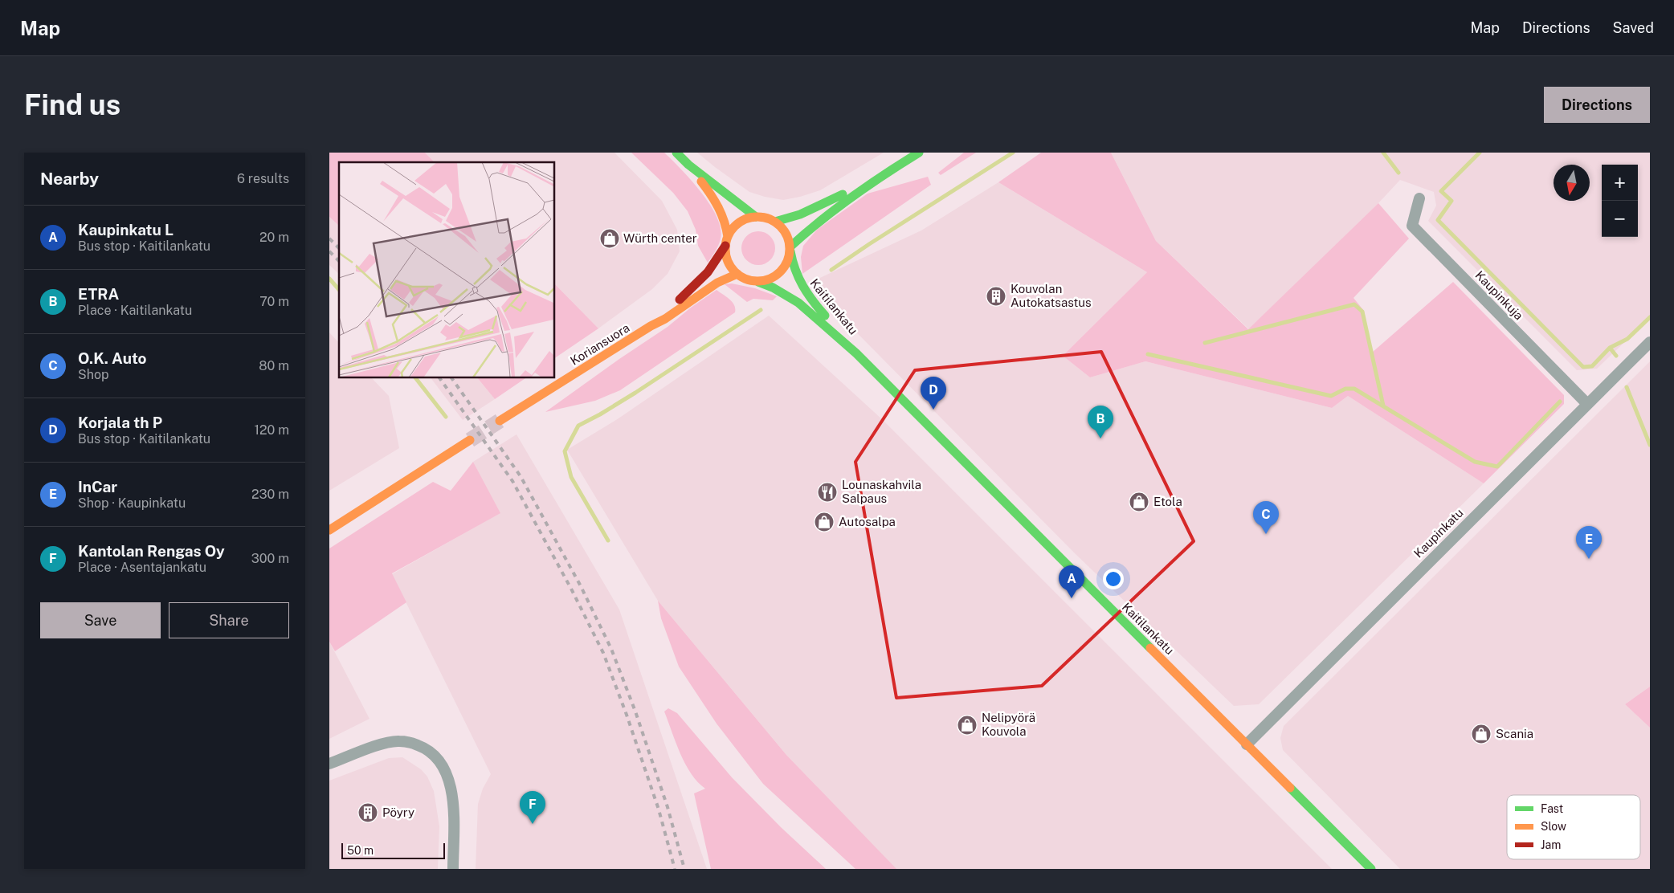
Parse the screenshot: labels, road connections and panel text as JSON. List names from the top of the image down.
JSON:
{
  "streets": {
    "street": [
      "Kaupinkuja",
      "Kaitilankatu",
      "Koriansuora",
      "Kaupinkatu"
    ]
  },
  "crossings": [
    ["Kaupinkuja", "Kaupinkatu"],
    ["Kaitilankatu", "Koriansuora"],
    ["Kaitilankatu", "Kaupinkatu"]
  ],
  "places": {
    "shop": [
      "Würth center",
      "Etola",
      "Autosalpa",
      "Nelipyörä Kouvola",
      "Scania"
    ],
    "building": ["Kouvolan Autokatsastus", "Pöyry"],
    "restaurant": ["Lounaskahvila Salpaus"]
  },
  "legend": ["Fast", "Slow", "Jam"],
  "scale_bar": "50 m",
  "north": "bottom",
  "page": {
    "header": "Map",
    "nav": ["Map", "Directions", "Saved"],
    "buttons": [
      "Directions",
      ["Save", "Share"]
    ],
    "title": "Find us",
    "heading": ["Nearby", "6 results"],
    "map_buttons": ["+", "−"],
    "list": [
      {
        "mark": "A",
        "name": "Kaupinkatu L",
        "note": "Bus stop · Kaitilankatu",
        "value": "20 m"
      },
      {
        "mark": "B",
        "name": "ETRA",
        "note": "Place · Kaitilankatu",
        "value": "70 m"
      },
      {
        "mark": "C",
        "name": "O.K. Auto",
        "note": "Shop",
        "value": "80 m"
      },
      {
        "mark": "D",
        "name": "Korjala th P",
        "note": "Bus stop · Kaitilankatu",
        "value": "120 m"
      },
      {
        "mark": "E",
        "name": "InCar",
        "note": "Shop · Kaupinkatu",
        "value": "230 m"
      },
      {
        "mark": "F",
        "name": "Kantolan Rengas Oy",
        "note": "Place · Asentajankatu",
        "value": "300 m"
      }
    ],
    "pins": [
      "D",
      "B",
      "C",
      "E",
      "A",
      "F"
    ],
    "scale": "50 m"
  }
}
